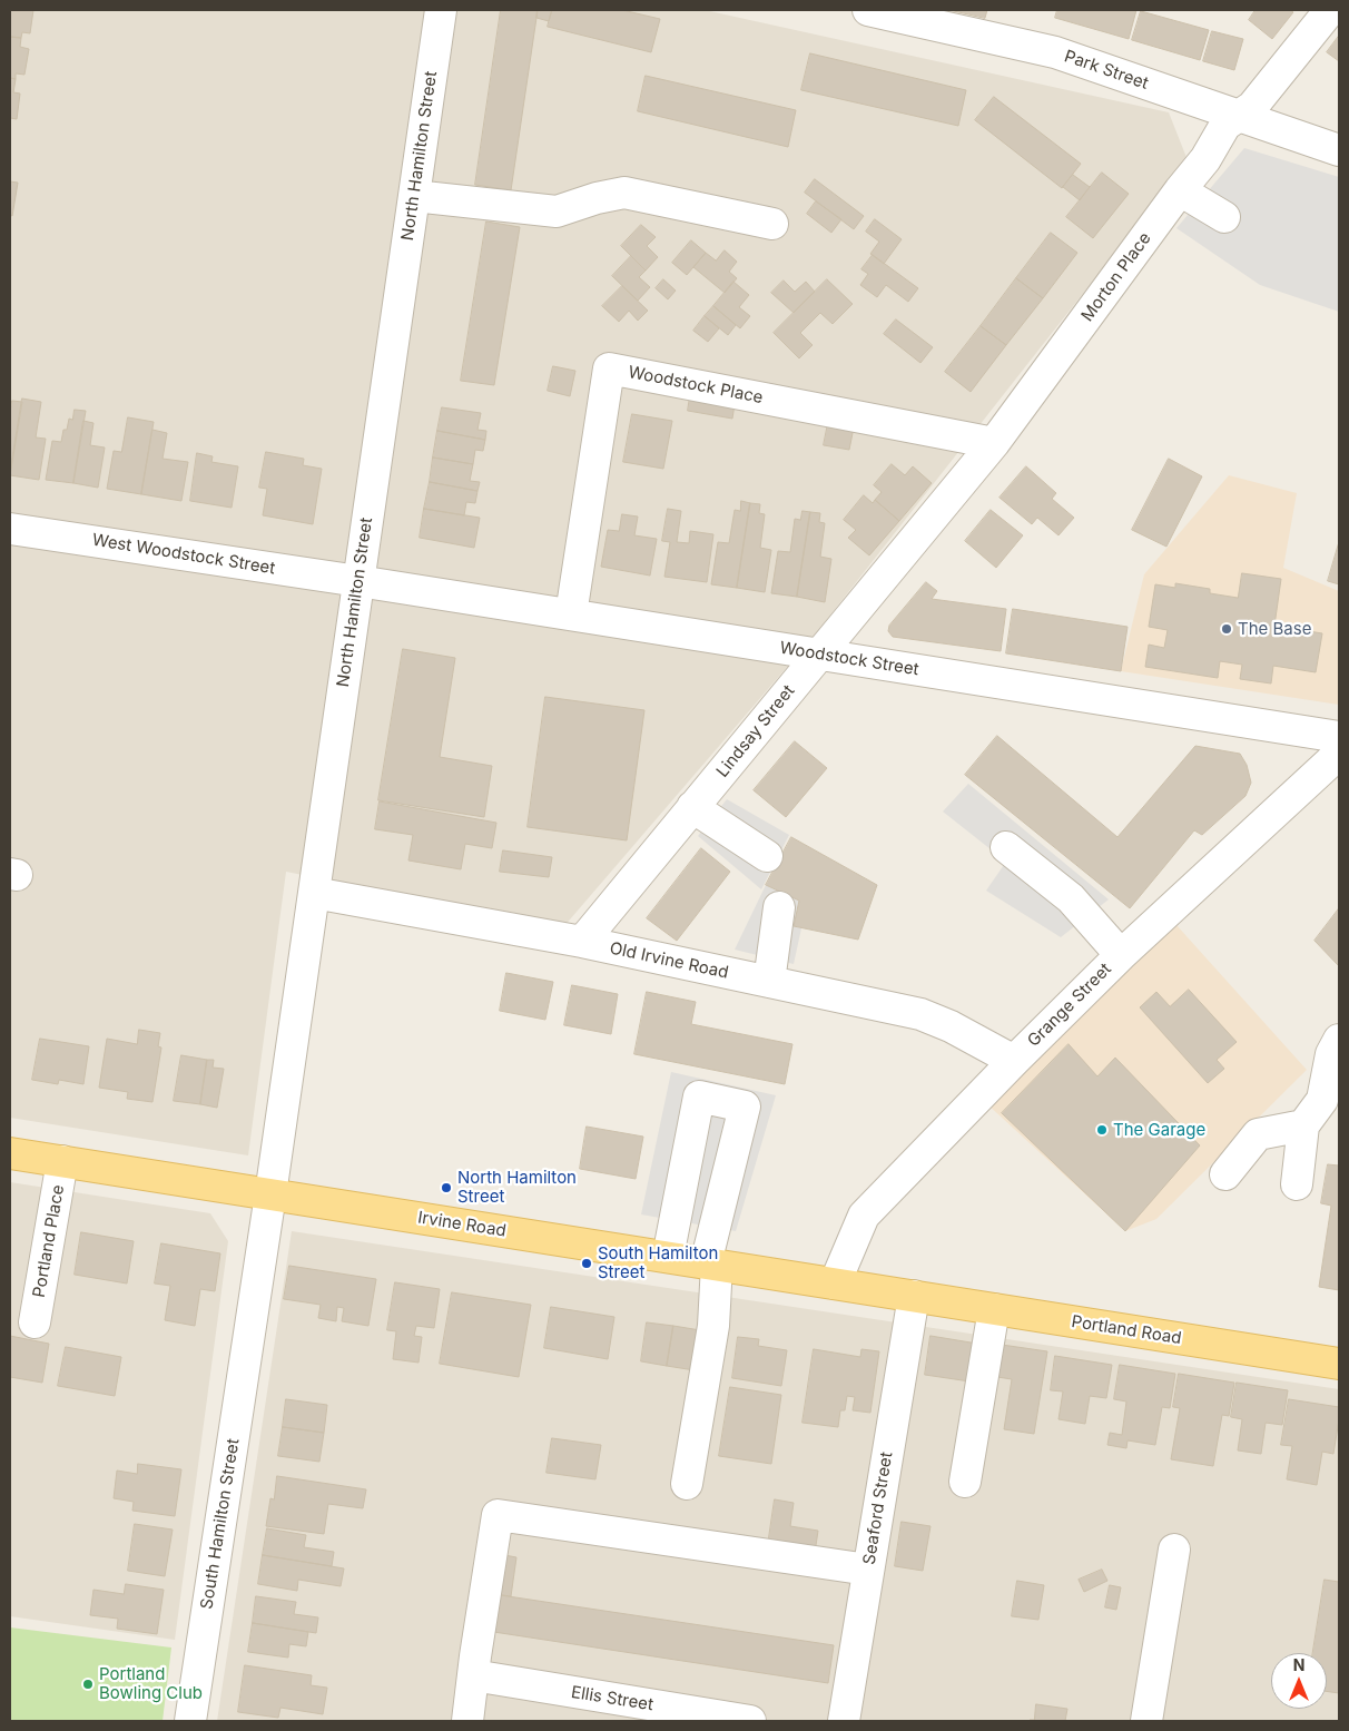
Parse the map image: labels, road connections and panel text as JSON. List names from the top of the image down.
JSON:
{
  "streets": {
    "main road": ["Irvine Road", "Portland Road"],
    "street": [
      "Park Street",
      "North Hamilton Street",
      "Morton Place",
      "Woodstock Place",
      "West Woodstock Street",
      "Woodstock Street",
      "Lindsay Street",
      "Old Irvine Road",
      "Grange Street",
      "Portland Place",
      "Seaford Street",
      "South Hamilton Street",
      "Ellis Street"
    ]
  },
  "crossings": [
    ["Park Street", "Morton Place"],
    ["North Hamilton Street", "West Woodstock Street"],
    ["North Hamilton Street", "Woodstock Street"],
    ["North Hamilton Street", "Old Irvine Road"],
    ["North Hamilton Street", "Irvine Road"],
    ["North Hamilton Street", "South Hamilton Street"],
    ["Morton Place", "Woodstock Place"],
    ["Morton Place", "Lindsay Street"],
    ["Woodstock Place", "Woodstock Street"],
    ["Woodstock Place", "Lindsay Street"],
    ["West Woodstock Street", "Woodstock Street"],
    ["Woodstock Street", "Lindsay Street"],
    ["Lindsay Street", "Old Irvine Road"],
    ["Old Irvine Road", "Grange Street"],
    ["Grange Street", "Irvine Road"],
    ["Irvine Road", "Portland Place"],
    ["Irvine Road", "Portland Road"],
    ["Irvine Road", "Seaford Street"],
    ["Irvine Road", "South Hamilton Street"],
    ["Portland Road", "Seaford Street"]
  ],
  "places": [
    "The Base",
    "The Garage",
    "North Hamilton Street",
    "South Hamilton Street",
    "Portland Bowling Club"
  ],
  "north": "top"
}
